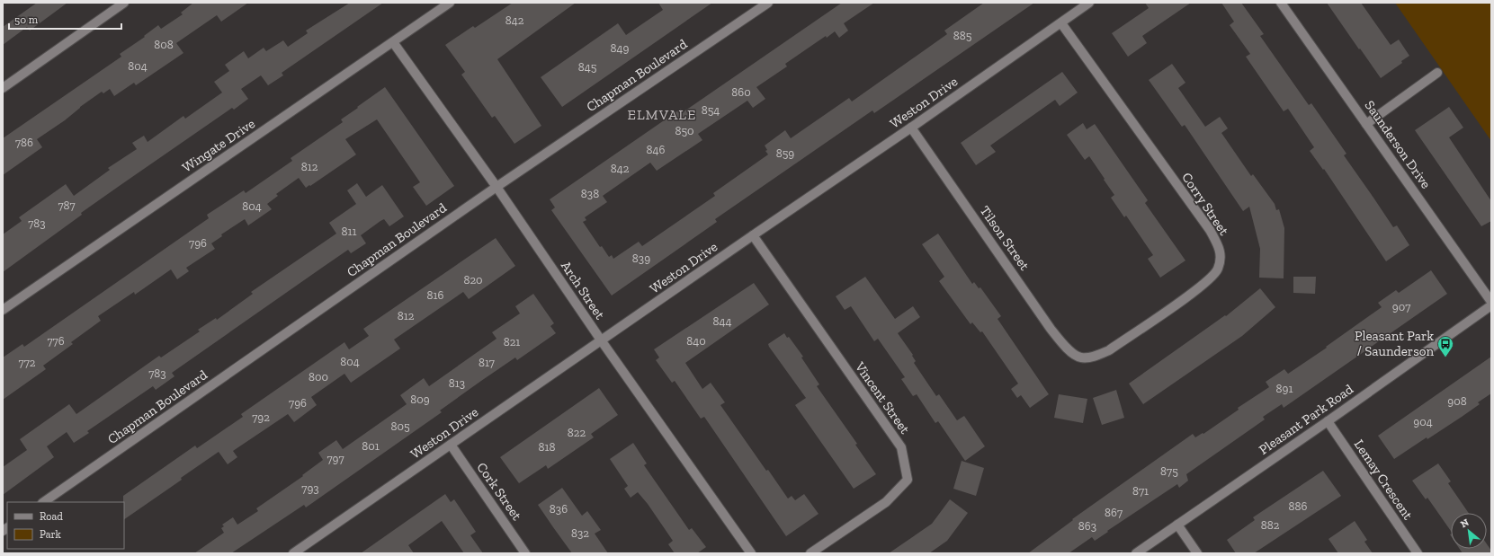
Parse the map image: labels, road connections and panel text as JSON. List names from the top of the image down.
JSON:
{
  "streets": {
    "street": [
      "Chapman Boulevard",
      "Weston Drive",
      "Saunderson Drive",
      "Wingate Drive",
      "Corry Street",
      "Tilson Street",
      "Arch Street",
      "Vincent Street",
      "Pleasant Park Road",
      "Lemay Crescent",
      "Cork Street"
    ]
  },
  "crossings": [
    ["Chapman Boulevard", "Arch Street"],
    ["Weston Drive", "Corry Street"],
    ["Weston Drive", "Tilson Street"],
    ["Weston Drive", "Arch Street"],
    ["Weston Drive", "Vincent Street"],
    ["Weston Drive", "Cork Street"],
    ["Wingate Drive", "Arch Street"],
    ["Corry Street", "Tilson Street"],
    ["Pleasant Park Road", "Lemay Crescent"]
  ],
  "districts": ["ELMVALE"],
  "places": {
    "bus stop": ["Pleasant Park / Saunderson"]
  },
  "house_numbers": [
    "842",
    "885",
    "808",
    "849",
    "804",
    "845",
    "860",
    "854",
    "850",
    "786",
    "846",
    "859",
    "812",
    "842",
    "838",
    "787",
    "804",
    "783",
    "811",
    "796",
    "839",
    "820",
    "816",
    "907",
    "812",
    "844",
    "776",
    "840",
    "821",
    "804",
    "772",
    "817",
    "783",
    "800",
    "813",
    "891",
    "809",
    "908",
    "796",
    "792",
    "904",
    "805",
    "822",
    "801",
    "818",
    "797",
    "875",
    "793",
    "871",
    "886",
    "836",
    "867",
    "882",
    "863",
    "832"
  ],
  "legend": ["Road", "Park"],
  "scale_bar": "50 m",
  "north": "top left"
}
